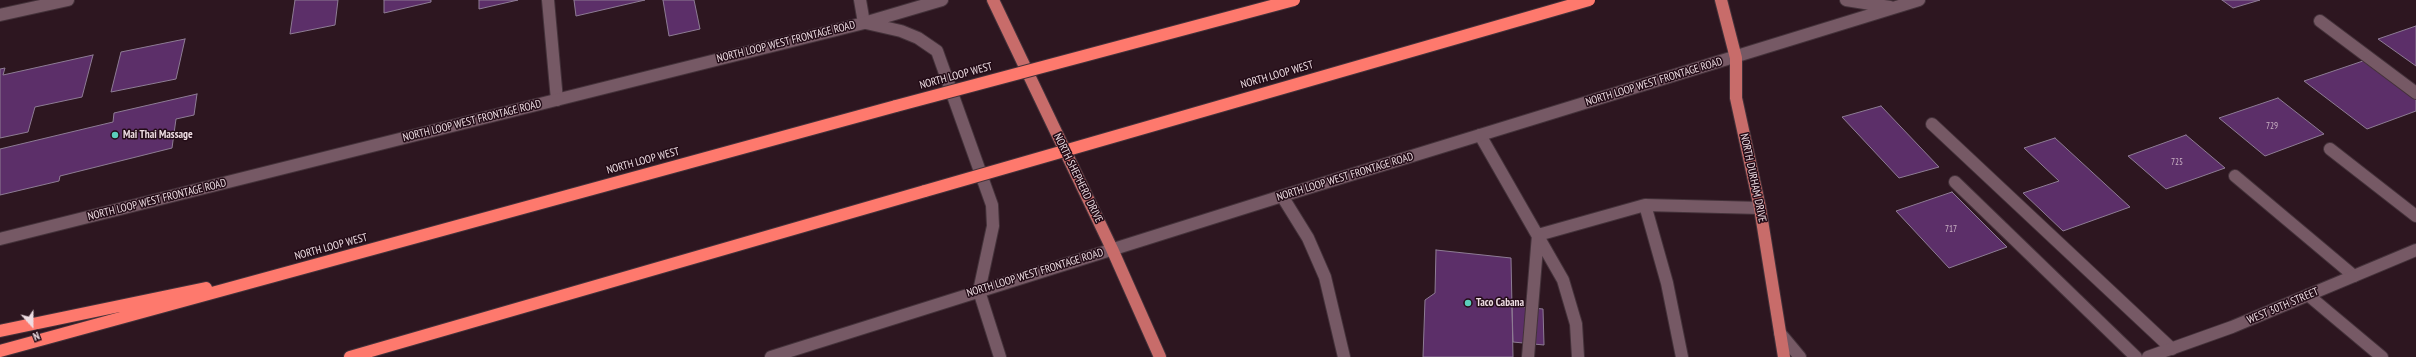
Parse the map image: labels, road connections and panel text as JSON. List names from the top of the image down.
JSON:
{
  "streets": {
    "highway": ["NORTH LOOP WEST"],
    "main road": [
      "NORTH LOOP WEST FRONTAGE ROAD",
      "NORTH SHEPHERD DRIVE",
      "NORTH DURHAM DRIVE",
      "WEST 30TH STREET"
    ]
  },
  "crossings": [
    ["NORTH LOOP WEST FRONTAGE ROAD", "NORTH SHEPHERD DRIVE"],
    ["NORTH LOOP WEST FRONTAGE ROAD", "NORTH DURHAM DRIVE"]
  ],
  "places": ["Mai Thai Massage", "Taco Cabana"],
  "house_numbers": ["729", "725", "717"],
  "north": "bottom"
}
